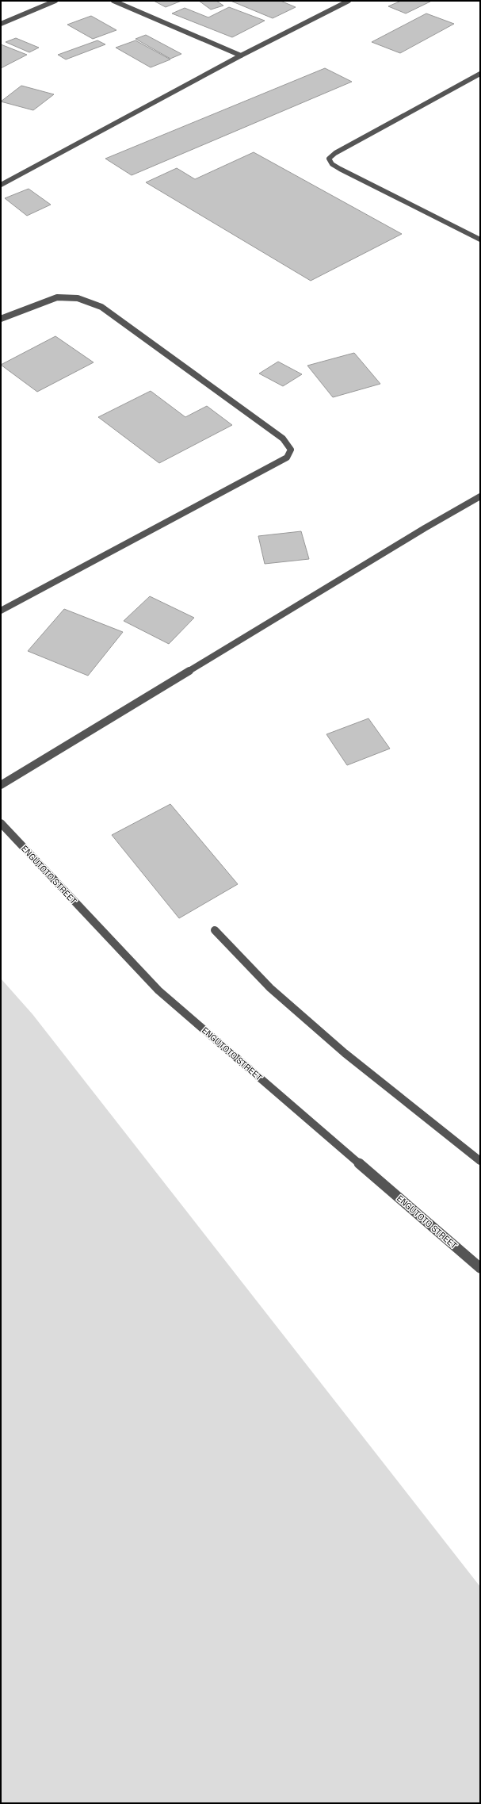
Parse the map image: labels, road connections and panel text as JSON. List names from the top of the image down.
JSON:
{
  "streets": {
    "street": ["ENGUTOTO STREET"]
  }
}
